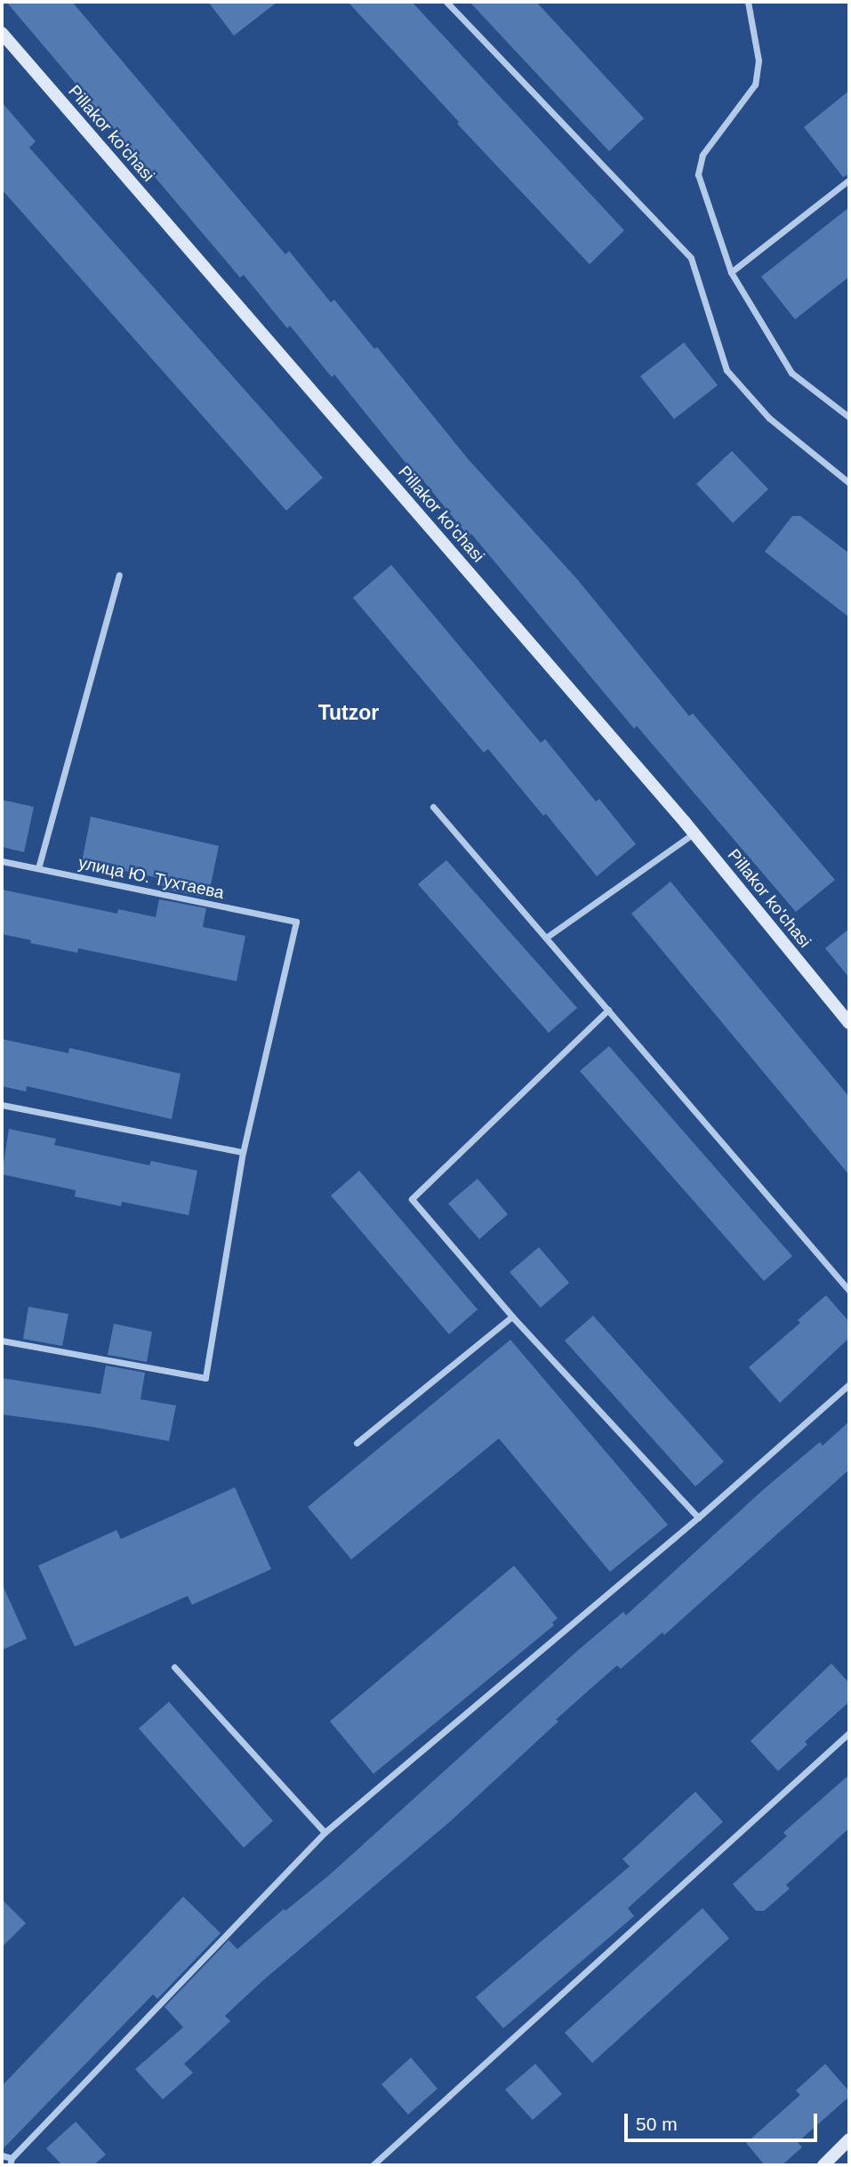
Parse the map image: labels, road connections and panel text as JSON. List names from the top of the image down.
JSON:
{
  "streets": {
    "street": ["Pillakor ko'chasi", "улица Ю. Тухтаева"]
  },
  "districts": ["Tutzor"],
  "scale_bar": "50 m"
}
